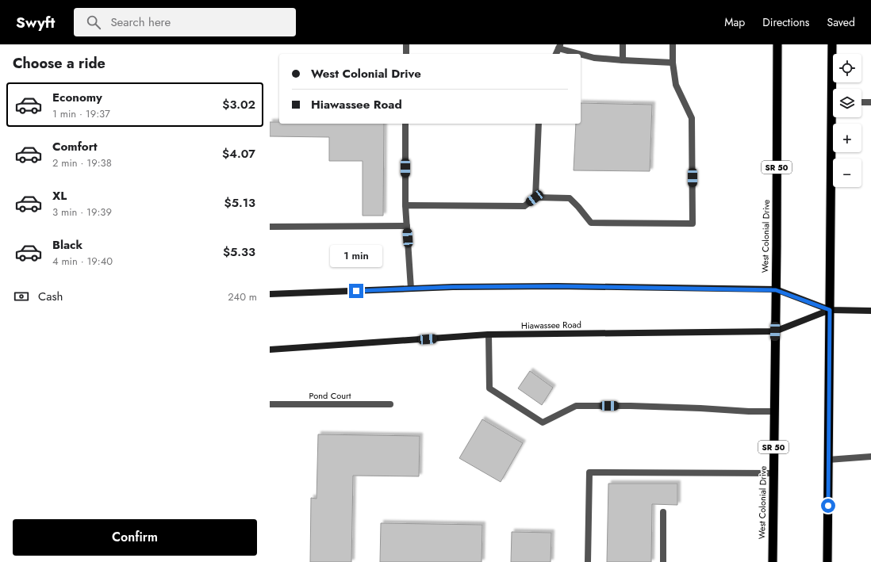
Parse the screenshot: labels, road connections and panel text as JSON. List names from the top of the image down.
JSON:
{
  "streets": {
    "highway": ["SR 50", "West Colonial Drive"],
    "main road": ["Hiawassee Road"],
    "street": ["Pond Court"]
  },
  "crossings": [
    ["West Colonial Drive", "Hiawassee Road"]
  ],
  "page": {
    "header": "Swyft",
    "search": "Search here",
    "nav": ["Map", "Directions", "Saved"],
    "heading": "Choose a ride",
    "map_buttons": ["+", "−"],
    "banner": ["West Colonial Drive", "Hiawassee Road"],
    "list": [
      {
        "name": "Economy",
        "note": "1 min · 19:37",
        "value": "$3.02"
      },
      {
        "name": "Comfort",
        "note": "2 min · 19:38",
        "value": "$4.07"
      },
      {
        "name": "XL",
        "note": "3 min · 19:39",
        "value": "$5.13"
      },
      {
        "name": "Black",
        "note": "4 min · 19:40",
        "value": "$5.33"
      }
    ],
    "bubble": "1 min",
    "pay": ["Cash", "240 m"],
    "buttons": "Confirm"
  }
}
